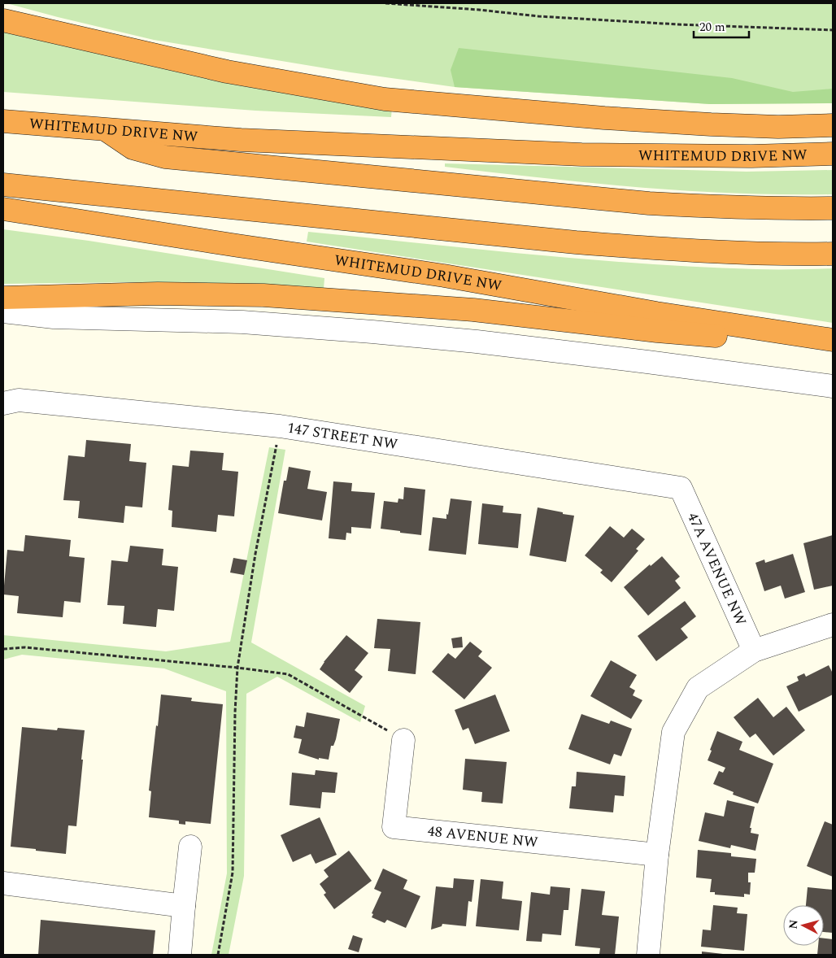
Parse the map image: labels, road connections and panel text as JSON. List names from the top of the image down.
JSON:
{
  "streets": {
    "highway": ["WHITEMUD DRIVE NW"],
    "street": ["147 STREET NW", "47A AVENUE NW", "48 AVENUE NW"]
  },
  "crossings": [
    ["147 STREET NW", "47A AVENUE NW"]
  ],
  "scale_bar": "20 m",
  "north": "left"
}
